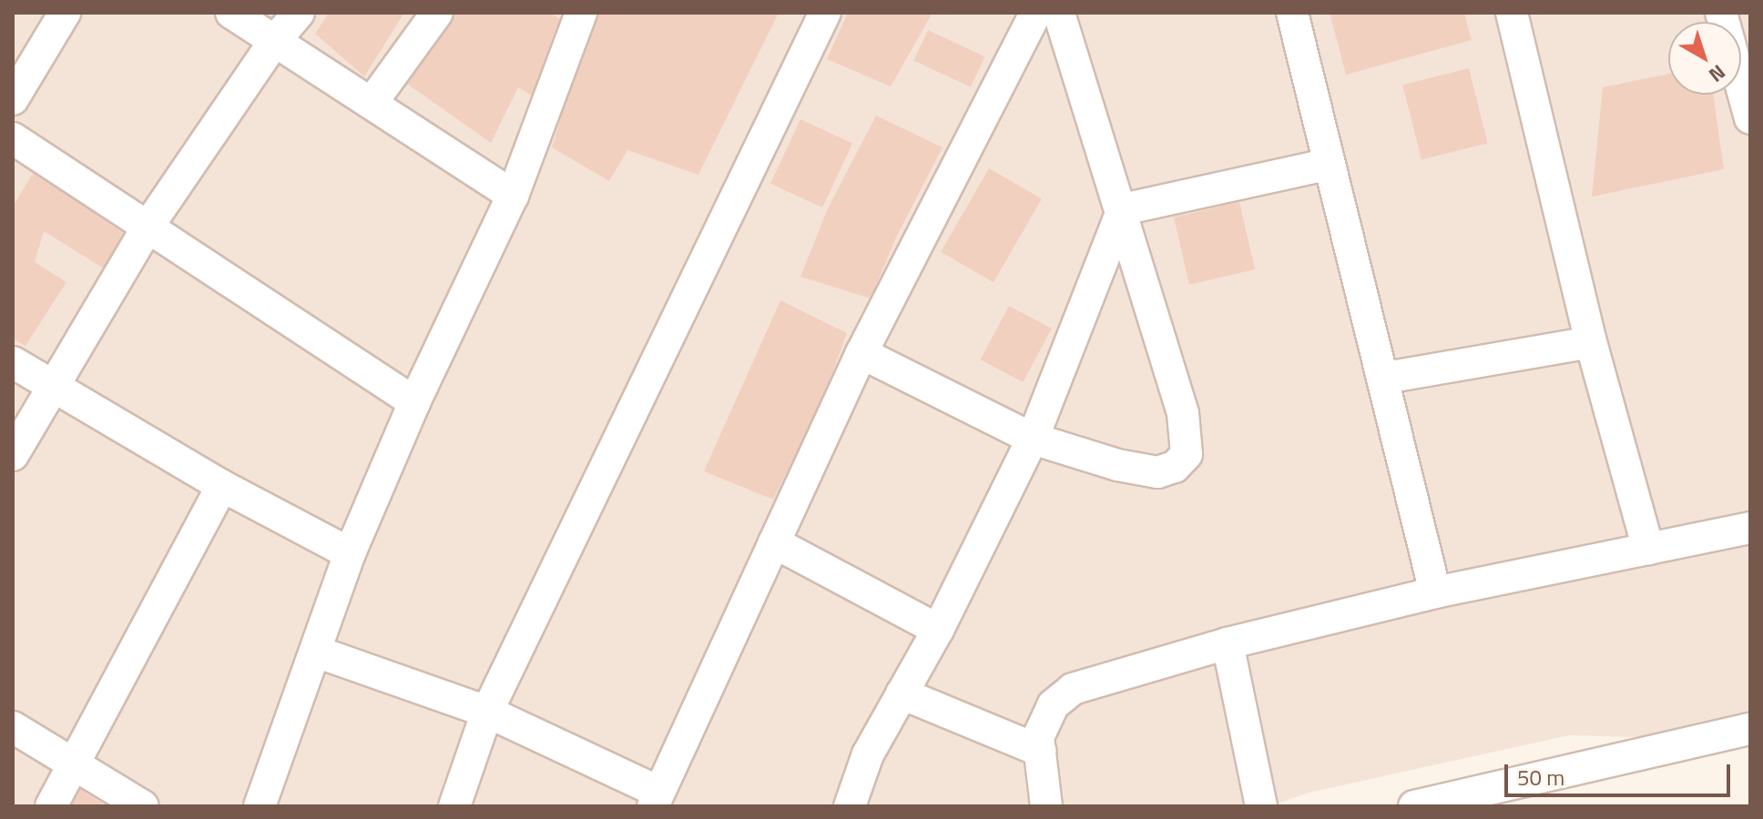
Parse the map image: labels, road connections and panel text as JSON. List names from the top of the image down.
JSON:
{
  "scale_bar": "50 m",
  "north": "bottom right"
}
